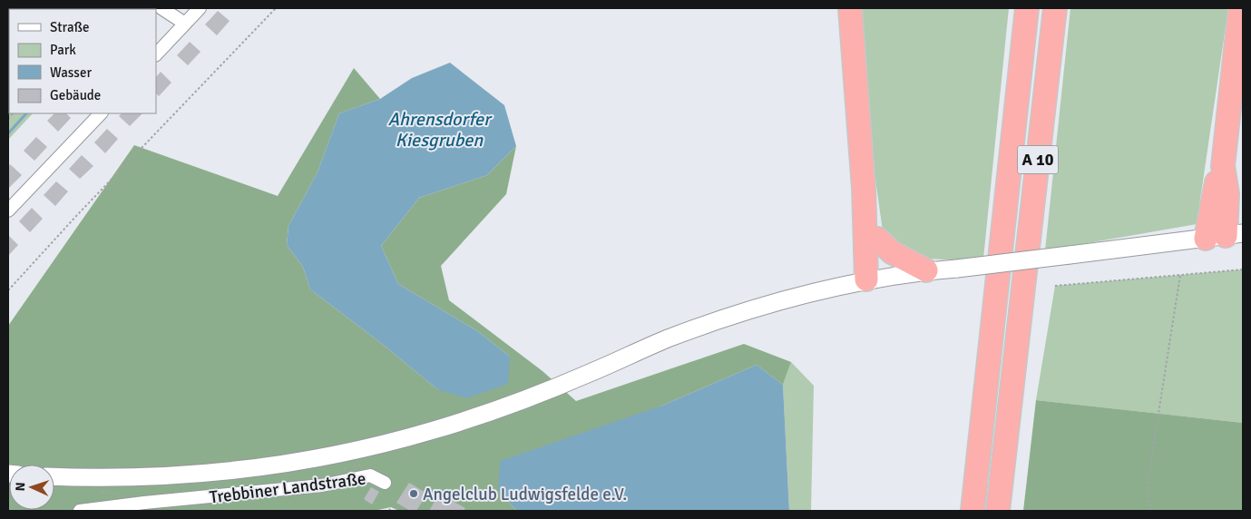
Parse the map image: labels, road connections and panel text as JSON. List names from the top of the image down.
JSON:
{
  "streets": {
    "highway": ["A 10"],
    "street": ["Trebbiner Landstraße"]
  },
  "water": ["Ahrensdorfer Kiesgruben"],
  "places": ["Angelclub Ludwigsfelde e.V."],
  "legend": [
    "Straße",
    "Park",
    "Wasser",
    "Gebäude"
  ],
  "north": "left"
}
